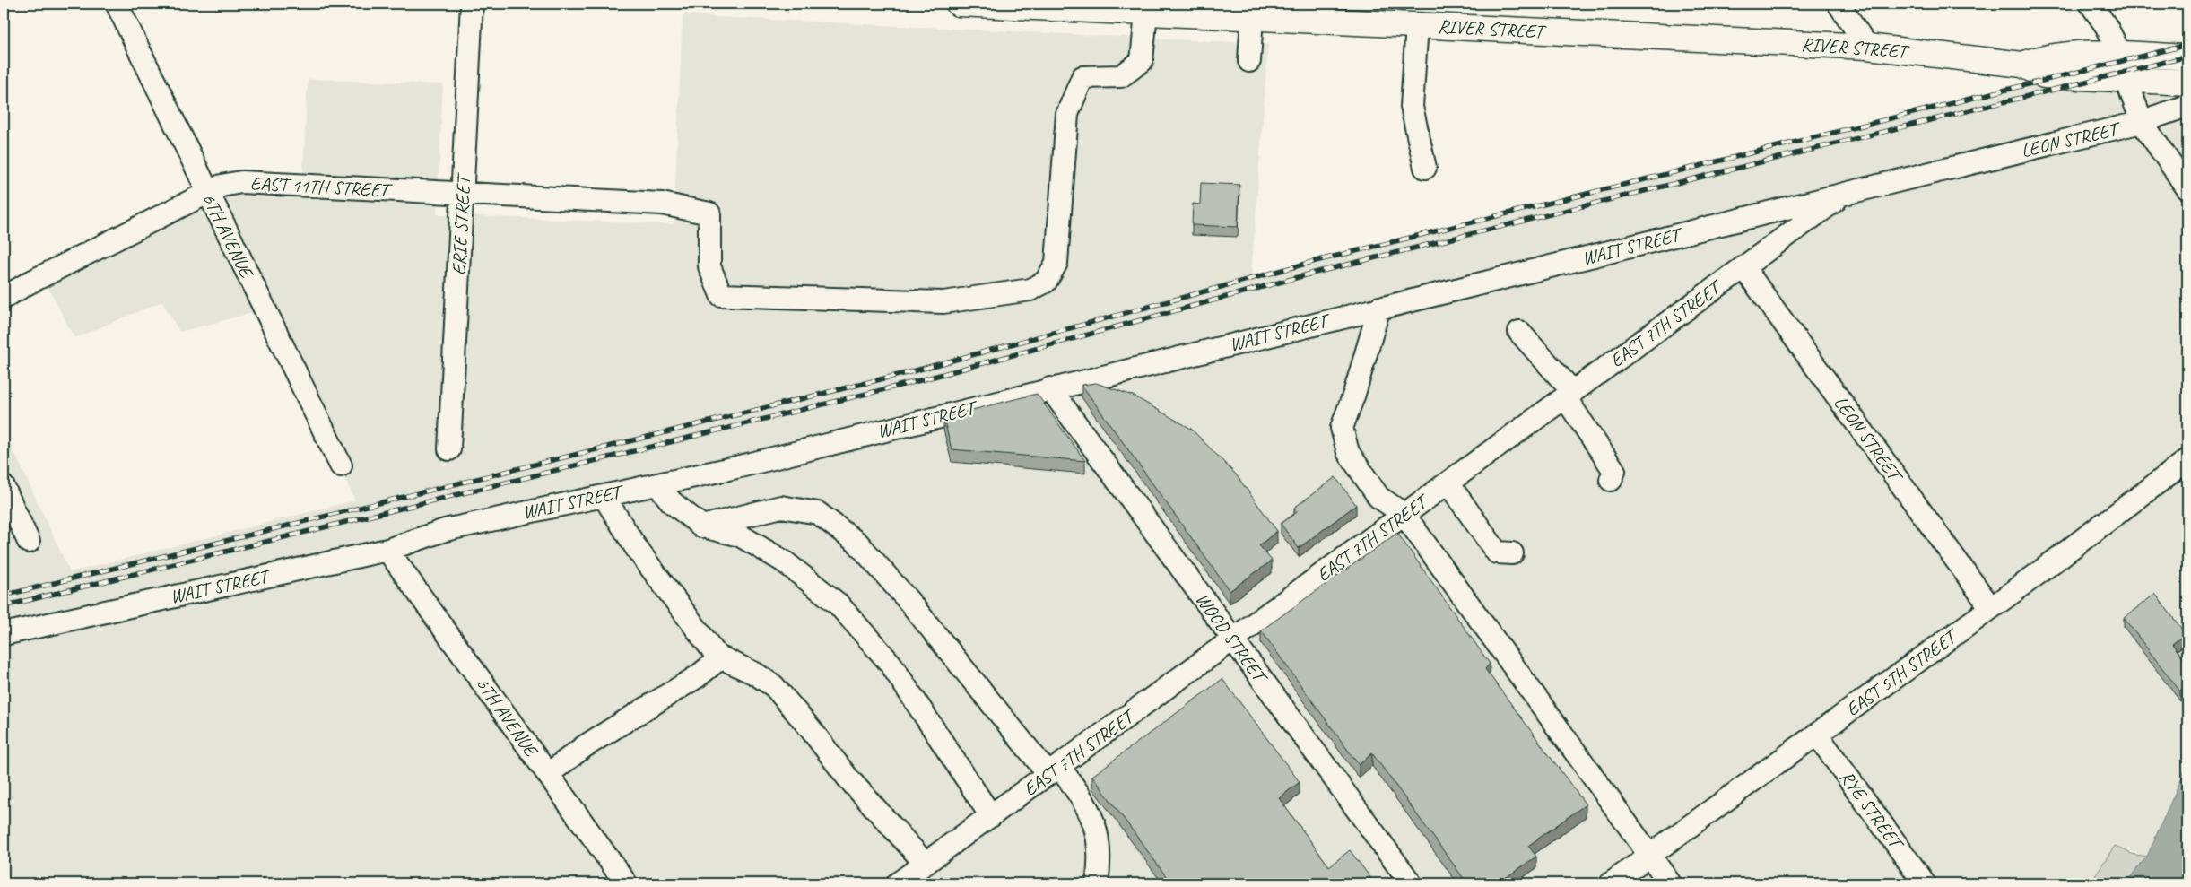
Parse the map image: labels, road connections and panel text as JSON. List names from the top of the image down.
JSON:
{
  "streets": {
    "main road": ["RIVER STREET"],
    "street": [
      "LEON STREET",
      "EAST 11TH STREET",
      "ERIE STREET",
      "6TH AVENUE",
      "WAIT STREET",
      "EAST 7TH STREET",
      "WOOD STREET",
      "EAST 5TH STREET",
      "RYE STREET"
    ]
  },
  "crossings": [
    ["RIVER STREET", "EAST 11TH STREET"],
    ["LEON STREET", "WAIT STREET"],
    ["LEON STREET", "EAST 7TH STREET"],
    ["LEON STREET", "EAST 5TH STREET"],
    ["EAST 11TH STREET", "ERIE STREET"],
    ["EAST 11TH STREET", "6TH AVENUE"],
    ["6TH AVENUE", "WAIT STREET"],
    ["WAIT STREET", "EAST 7TH STREET"],
    ["WAIT STREET", "WOOD STREET"],
    ["EAST 7TH STREET", "WOOD STREET"],
    ["EAST 5TH STREET", "RYE STREET"]
  ]
}
